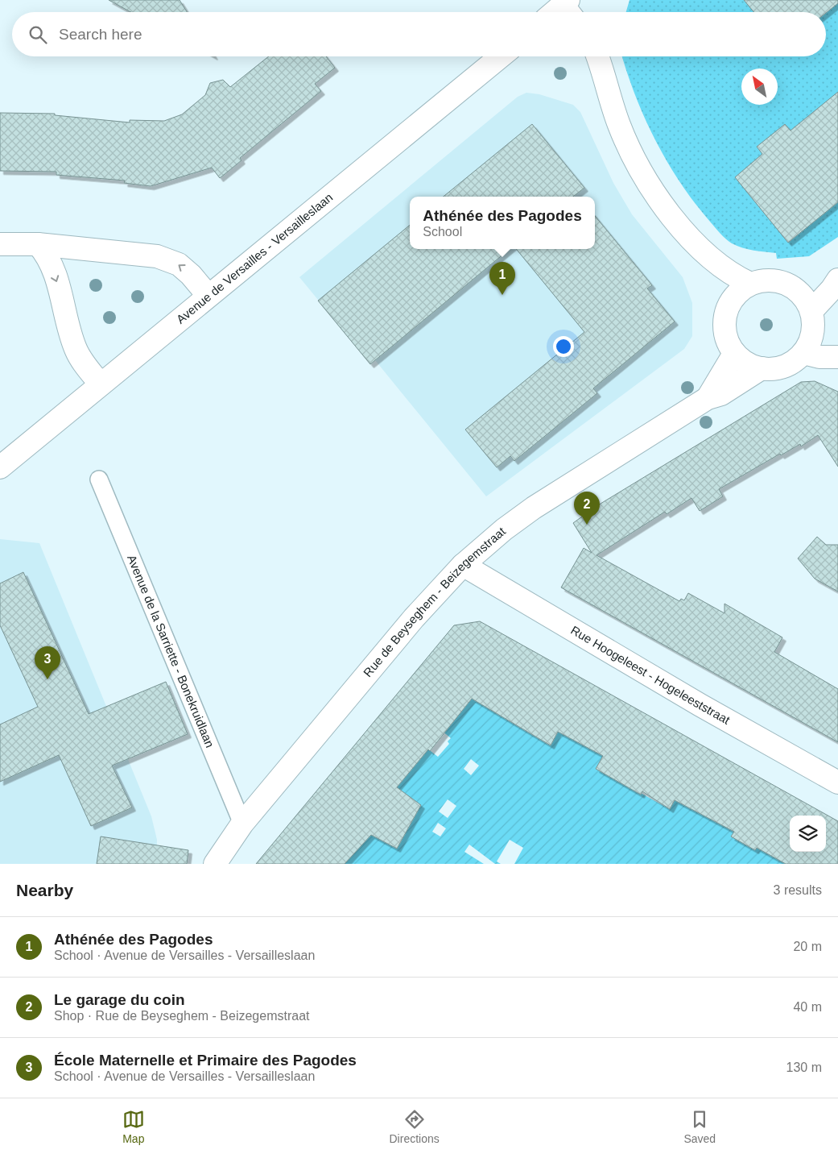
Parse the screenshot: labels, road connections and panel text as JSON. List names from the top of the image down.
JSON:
{
  "streets": {
    "street": ["Avenue de Versailles - Versailleslaan", "Rue de Beyseghem - Beizegemstraat", "Rue Hoogeleest - Hogeleeststraat"],
    "lane": ["Avenue de la Sarriette - Bonekruidlaan"]
  },
  "crossings": [
    ["Rue de Beyseghem - Beizegemstraat", "Avenue de la Sarriette - Bonekruidlaan"],
    ["Rue de Beyseghem - Beizegemstraat", "Rue Hoogeleest - Hogeleeststraat"]
  ],
  "north": "top left",
  "page": {
    "search": "Search here",
    "popup": ["Athénée des Pagodes", "School"],
    "pins": ["1", "2", "3"],
    "heading": ["Nearby", "3 results"],
    "list": [
      {
        "mark": "1",
        "name": "Athénée des Pagodes",
        "note": "School · Avenue de Versailles - Versailleslaan",
        "value": "20 m"
      },
      {
        "mark": "2",
        "name": "Le garage du coin",
        "note": "Shop · Rue de Beyseghem - Beizegemstraat",
        "value": "40 m"
      },
      {
        "mark": "3",
        "name": "École Maternelle et Primaire des Pagodes",
        "note": "School · Avenue de Versailles - Versailleslaan",
        "value": "130 m"
      }
    ],
    "nav": ["Map", "Directions", "Saved"]
  }
}
